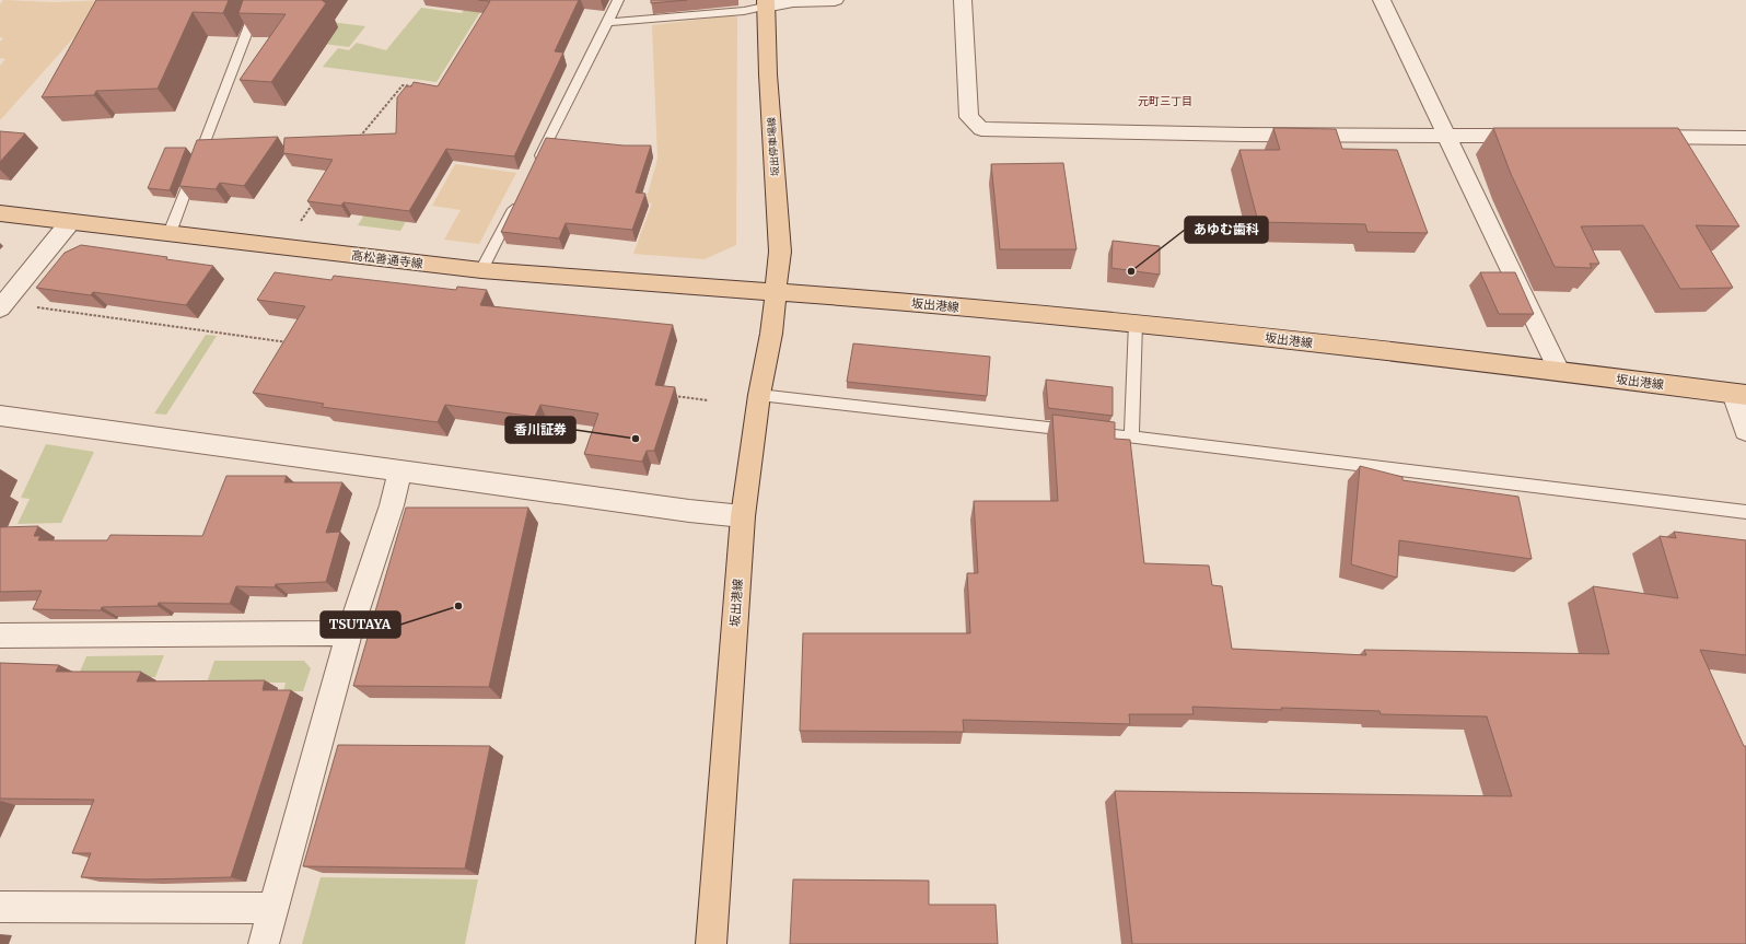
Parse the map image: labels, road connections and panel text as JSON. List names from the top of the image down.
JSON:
{
  "streets": {
    "main road": ["坂出停車場線", "高松善通寺線", "坂出港線"]
  },
  "crossings": [
    ["坂出停車場線", "高松善通寺線"],
    ["坂出停車場線", "坂出港線"],
    ["高松善通寺線", "坂出港線"]
  ],
  "districts": ["元町三丁目"],
  "places": ["あゆむ歯科", "香川証券", "TSUTAYA"]
}
